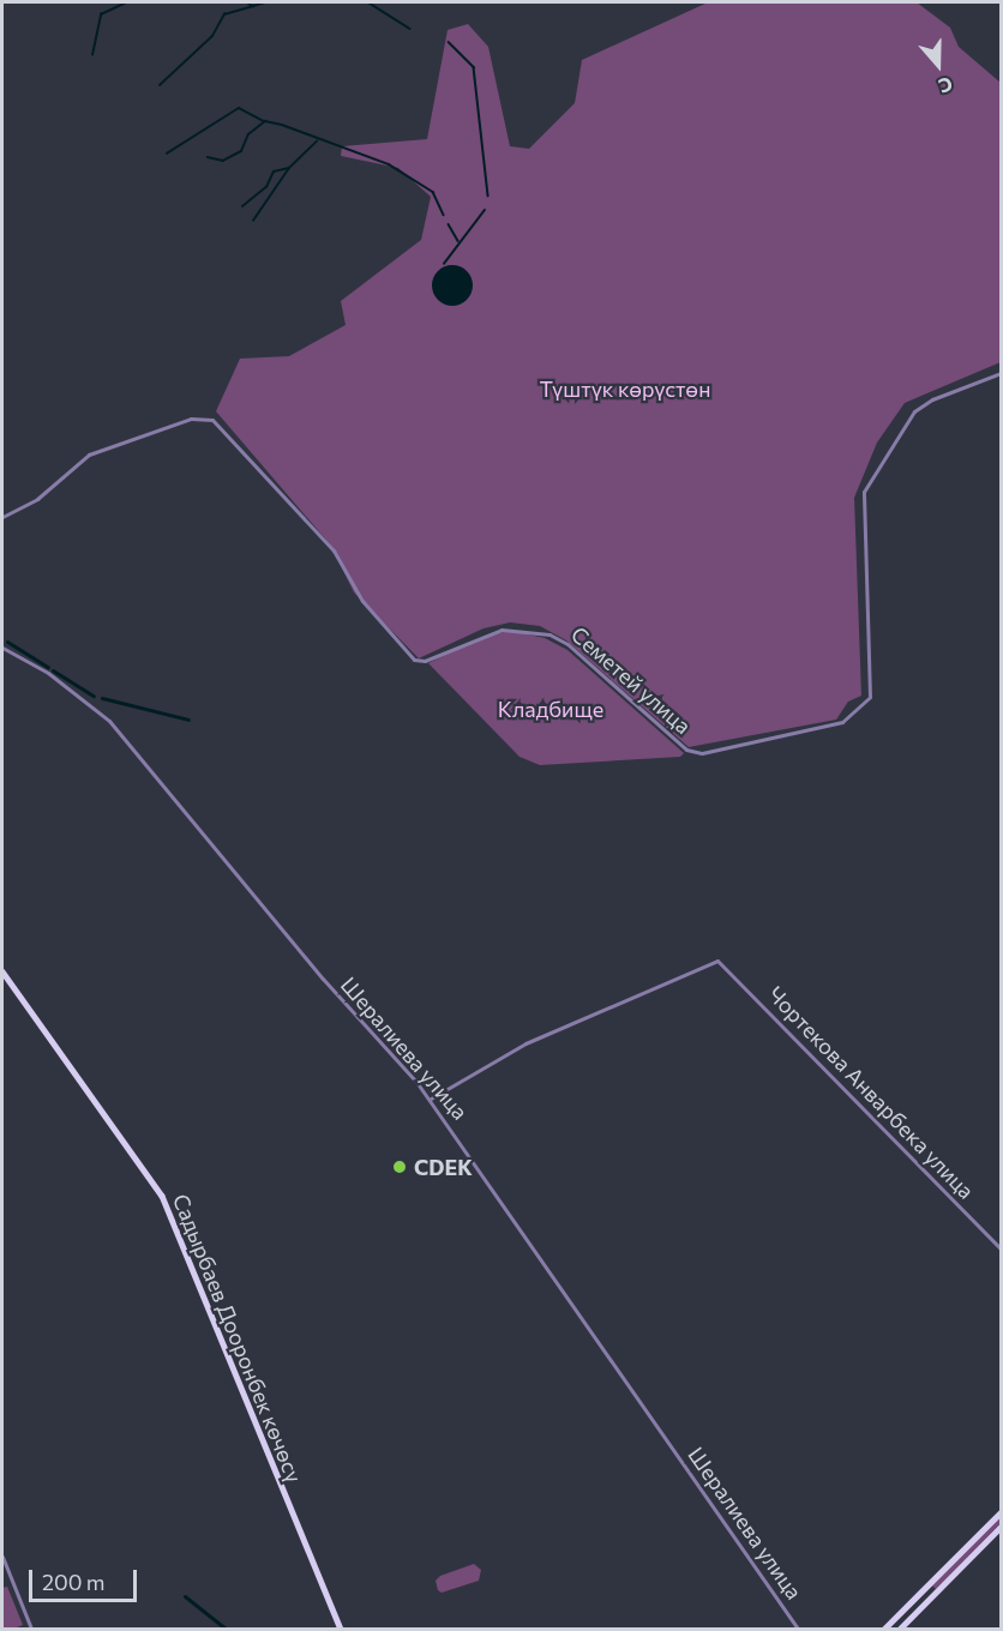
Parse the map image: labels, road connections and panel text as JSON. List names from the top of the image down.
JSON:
{
  "streets": {
    "main road": ["Садырбаев Дооронбек көчөсү"],
    "street": ["Семетей улица", "Шералиева улица", "Чортекова Анварбека улица"]
  },
  "crossings": [
    ["Шералиева улица", "Чортекова Анварбека улица"]
  ],
  "parks": ["Түштүк көрүстөн", "Кладбище"],
  "places": ["CDEK"],
  "scale_bar": "200 m",
  "north": "bottom"
}
